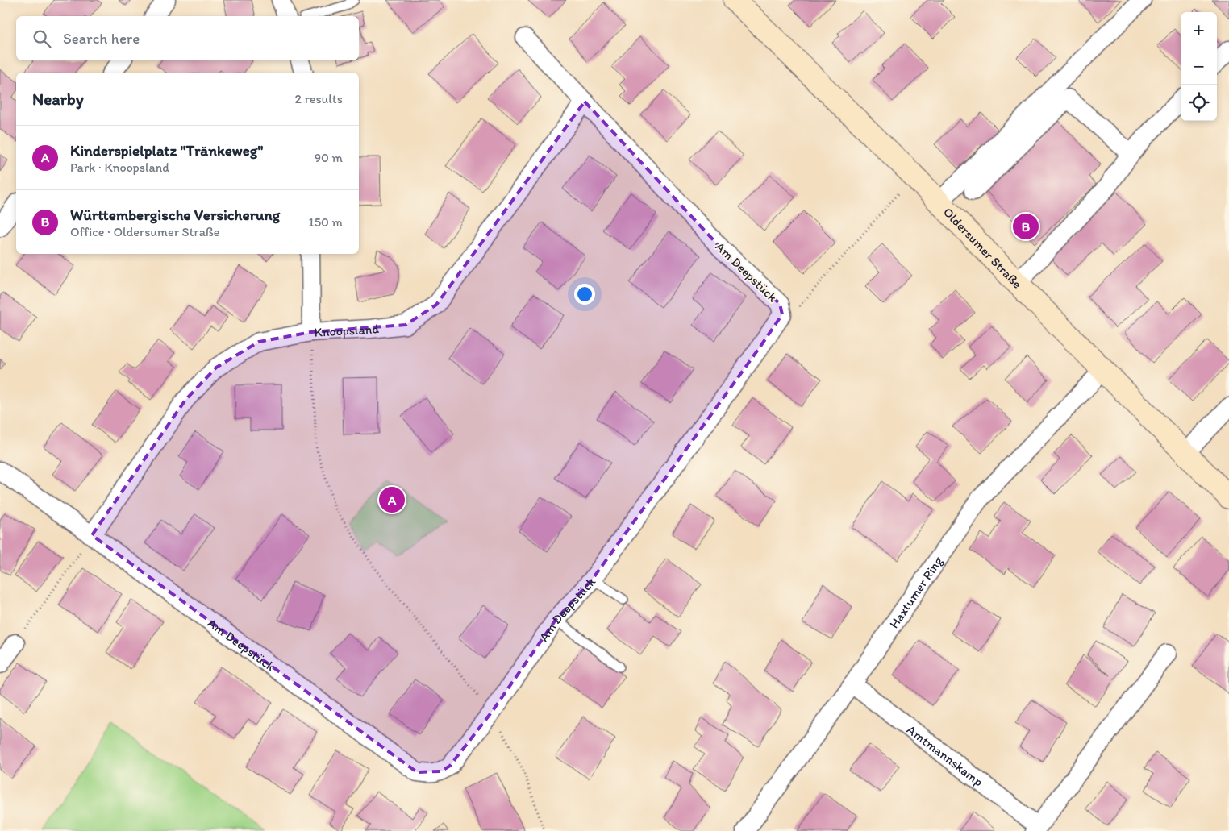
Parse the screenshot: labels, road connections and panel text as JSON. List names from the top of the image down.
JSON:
{
  "streets": {
    "main road": ["Oldersumer Straße"],
    "street": [
      "Am Deepstück",
      "Knoopsland",
      "Haxtumer Ring",
      "Amtmannskamp"
    ]
  },
  "crossings": [
    ["Oldersumer Straße", "Haxtumer Ring"],
    ["Am Deepstück", "Knoopsland"],
    ["Haxtumer Ring", "Amtmannskamp"]
  ],
  "page": {
    "map_buttons": ["+", "−"],
    "search": "Search here",
    "heading": ["Nearby", "2 results"],
    "list": [
      {
        "mark": "A",
        "name": "Kinderspielplatz \"Tränkeweg\"",
        "note": "Park · Knoopsland",
        "value": "90 m"
      },
      {
        "mark": "B",
        "name": "Württembergische Versicherung",
        "note": "Office · Oldersumer Straße",
        "value": "150 m"
      }
    ],
    "pins": ["B", "A"]
  }
}
